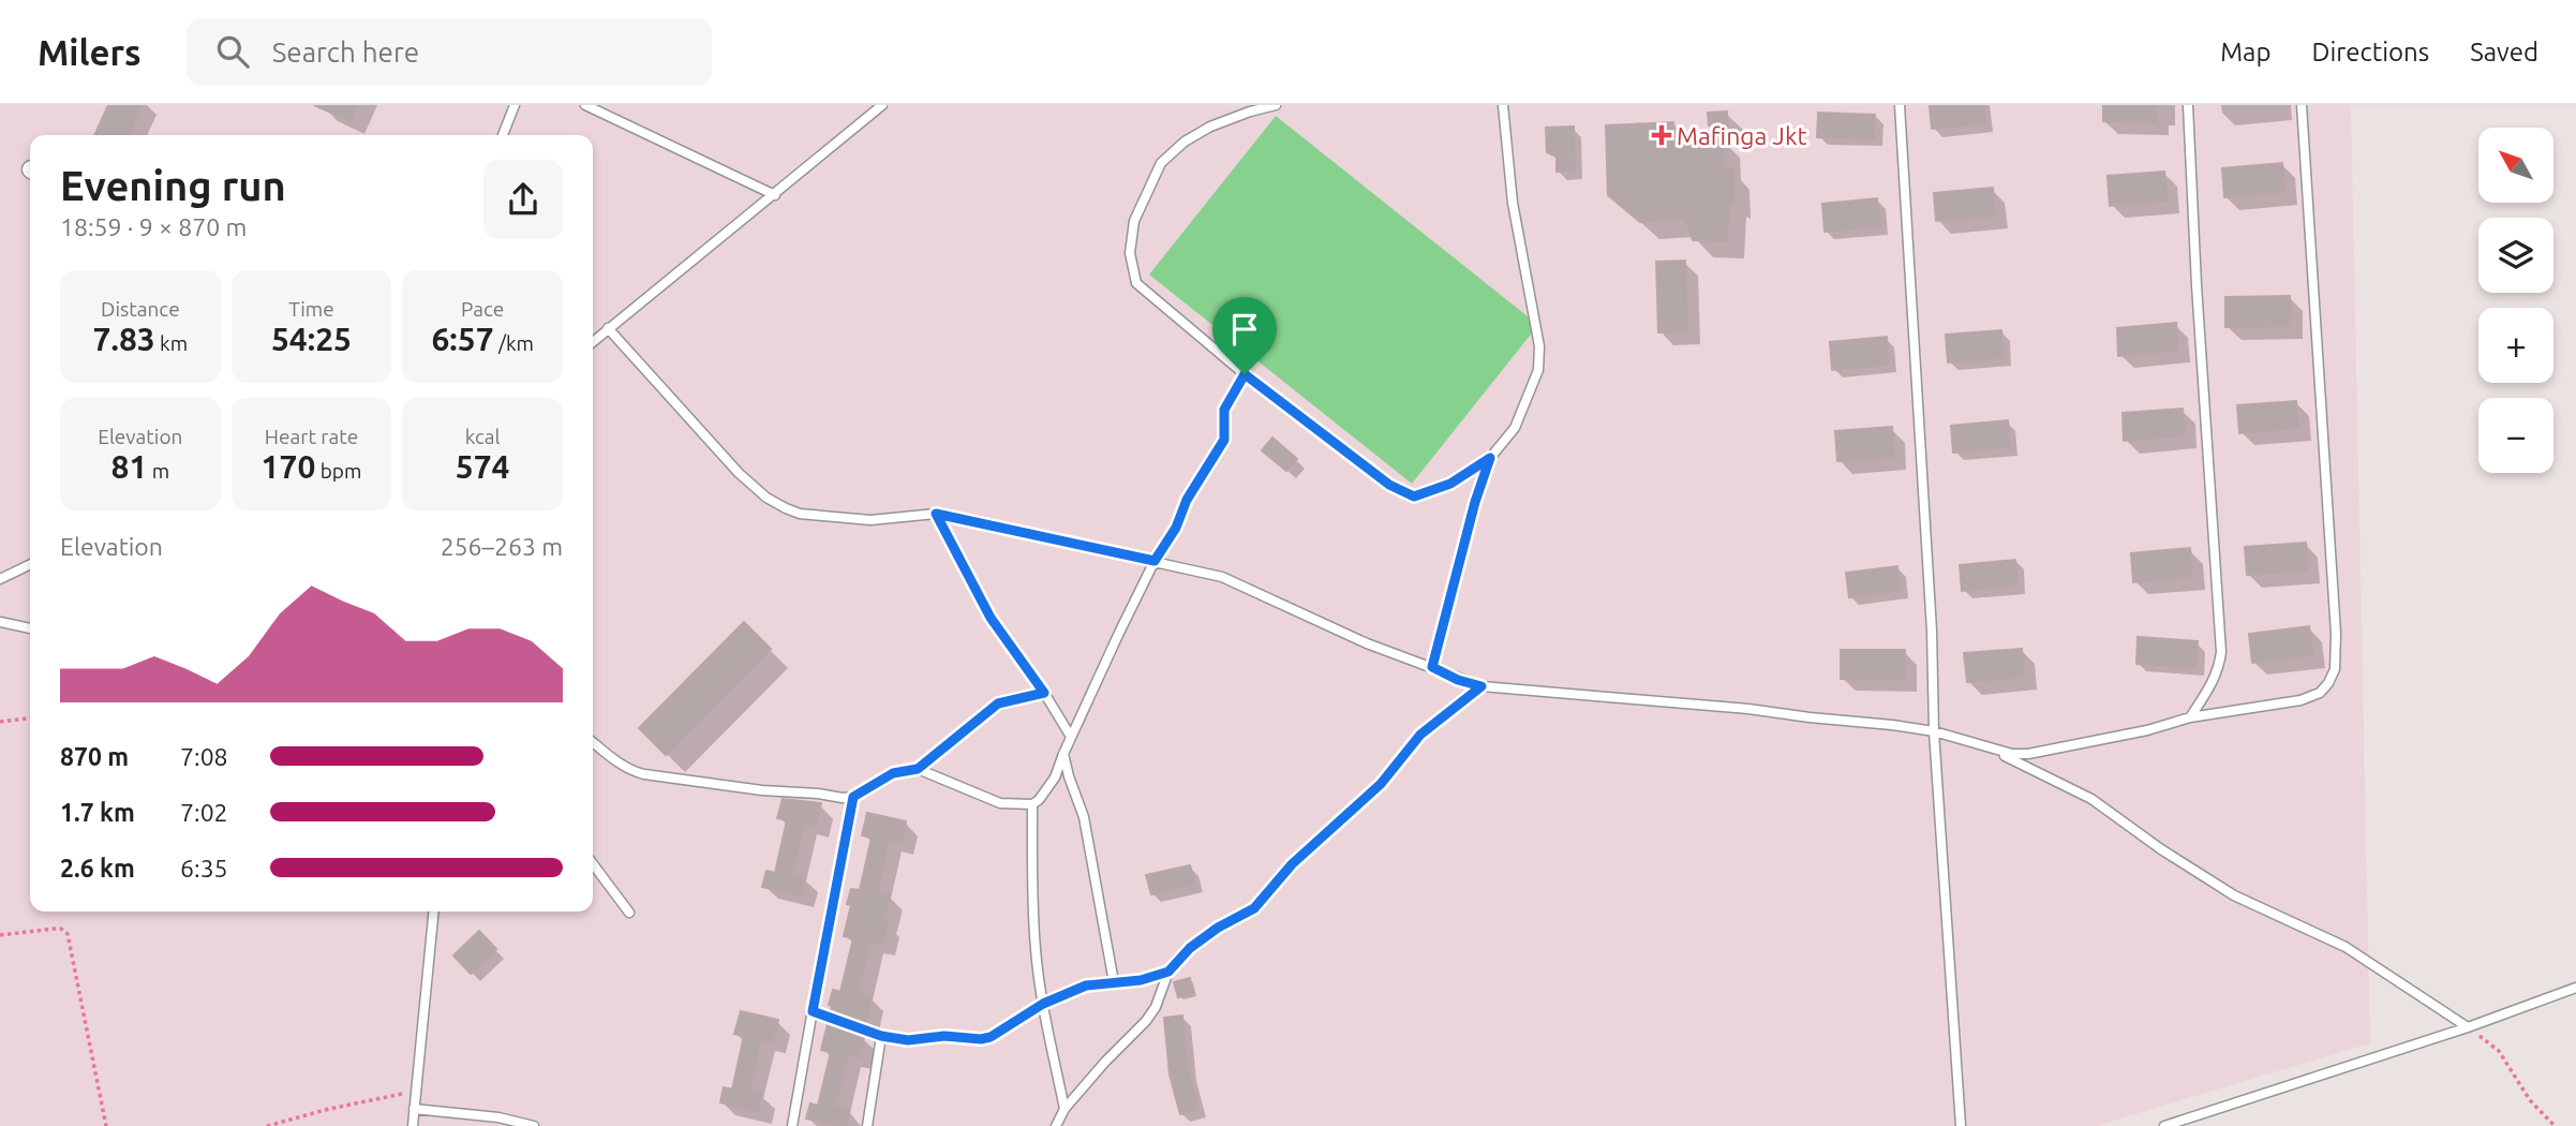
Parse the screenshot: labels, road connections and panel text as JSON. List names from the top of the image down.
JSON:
{
  "places": {
    "health": ["Mafinga Jkt"]
  },
  "north": "top left",
  "page": {
    "header": "Milers",
    "search": "Search here",
    "nav": ["Map", "Directions", "Saved"],
    "map_buttons": ["+", "−"],
    "heading": ["Evening run", "18:59 · 9 × 870 m"],
    "stats": [
      ["Distance", "7.83 km"],
      ["Time", "54:25"],
      ["Pace", "6:57 /km"],
      ["Elevation", "81 m"],
      ["Heart rate", "170 bpm"],
      ["kcal", "574"]
    ],
    "chart": ["Elevation", "256–263 m"],
    "list": [
      {
        "name": "870 m",
        "note": "7:08"
      },
      {
        "name": "1.7 km",
        "note": "7:02"
      },
      {
        "name": "2.6 km",
        "note": "6:35"
      }
    ]
  }
}
